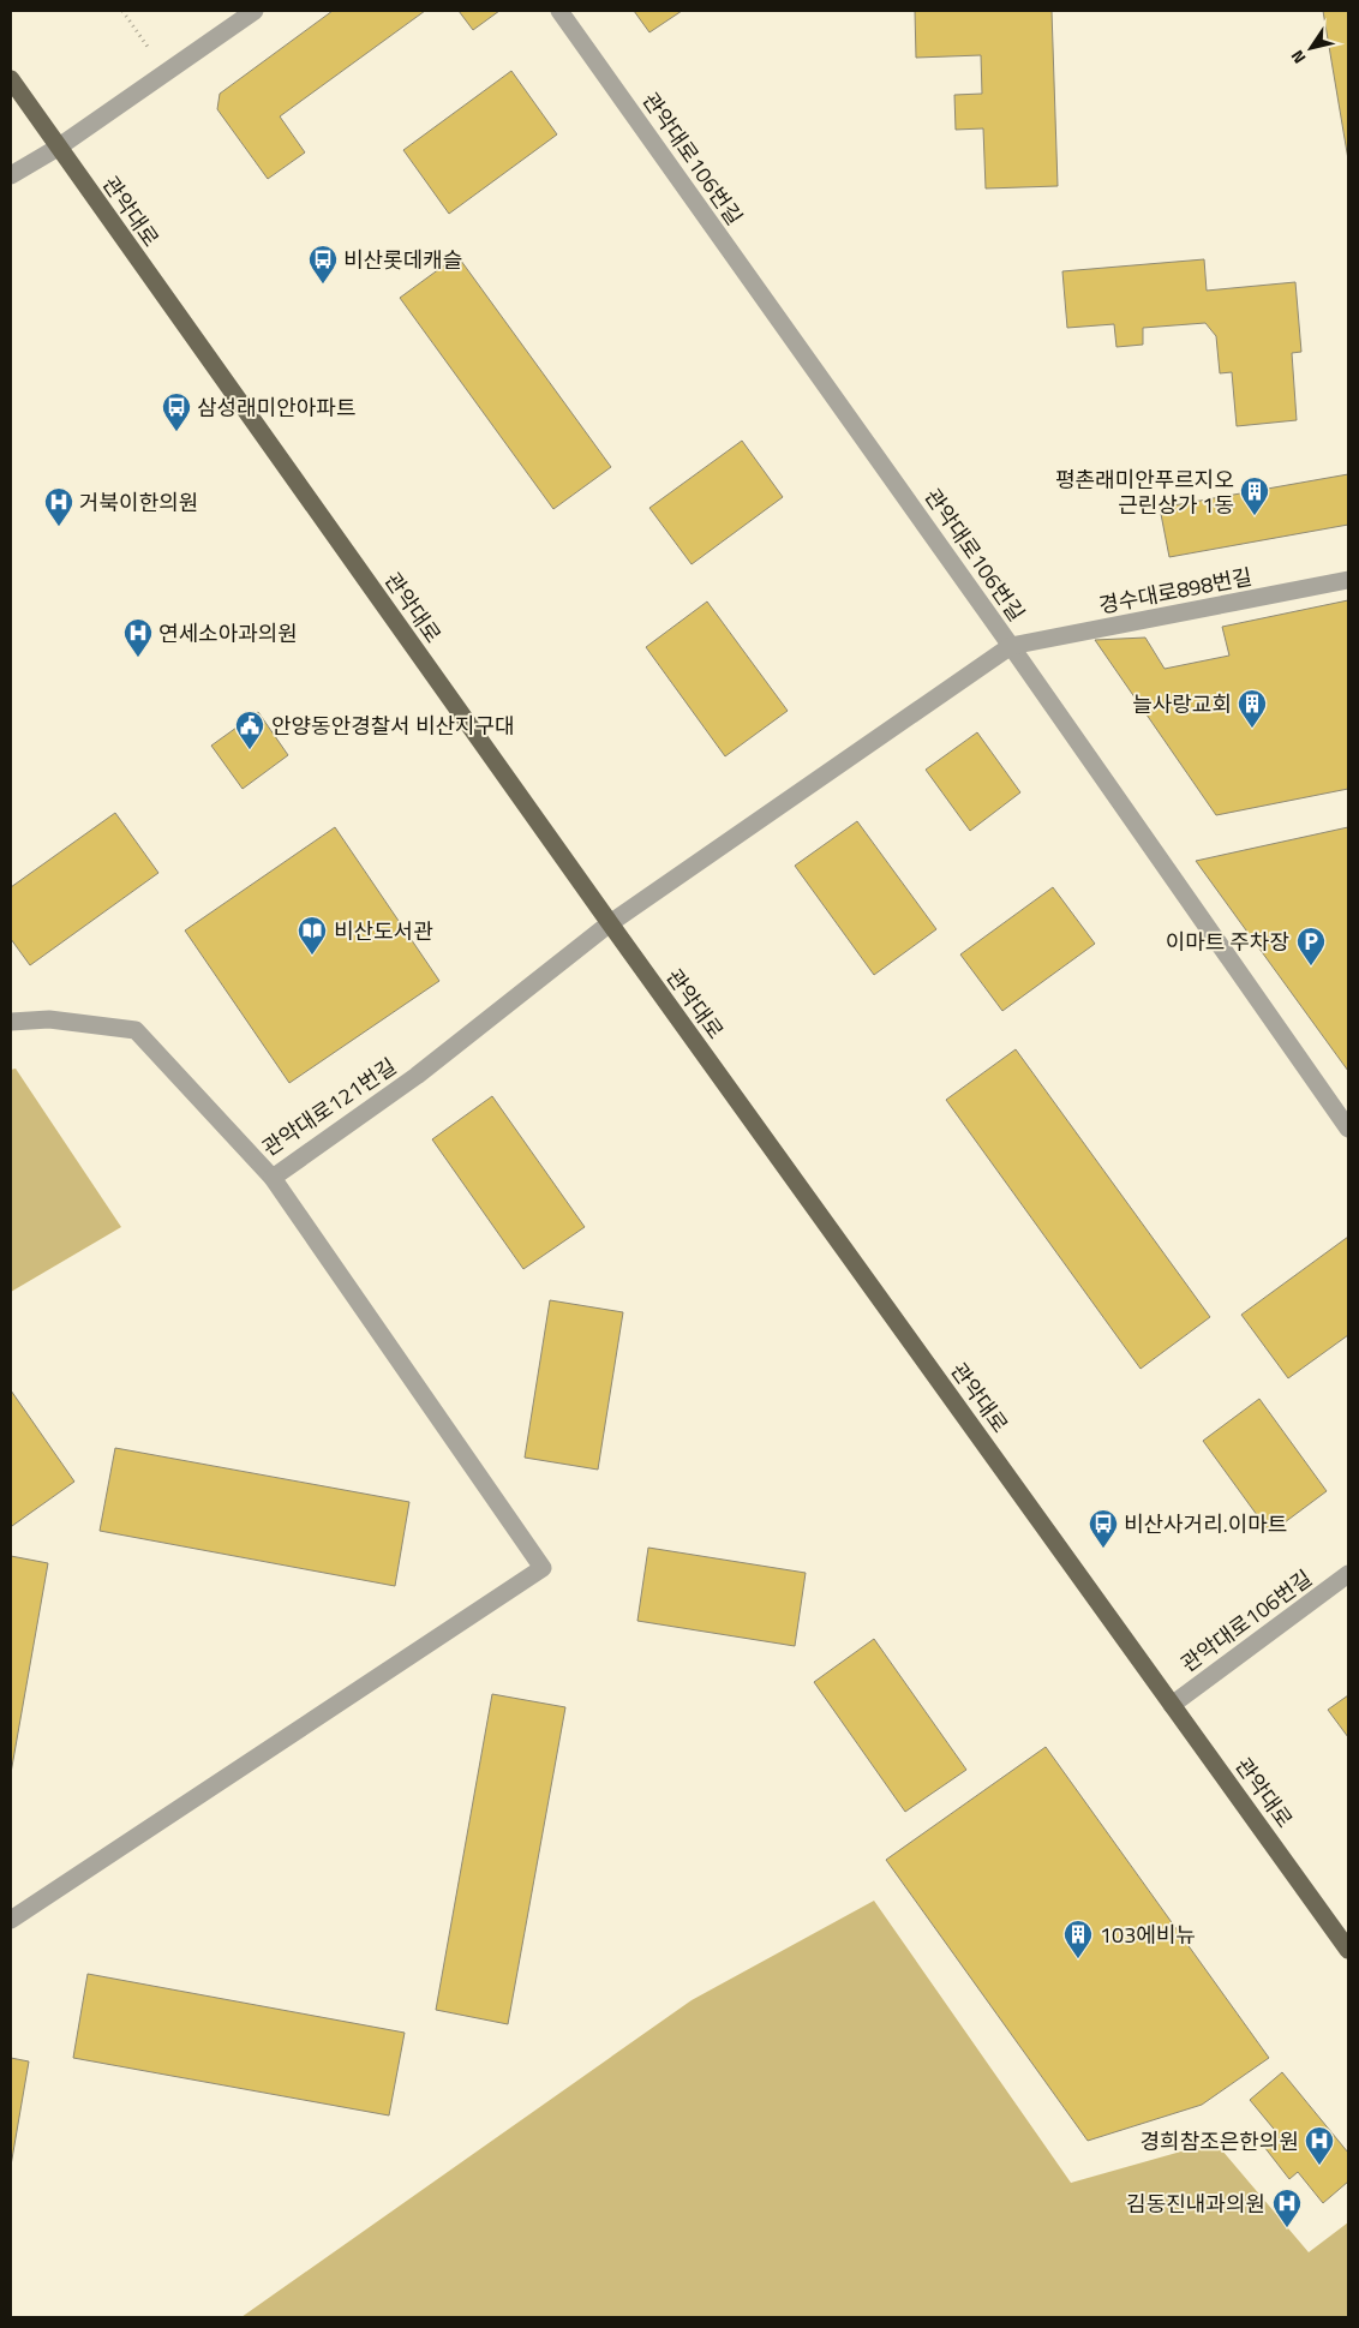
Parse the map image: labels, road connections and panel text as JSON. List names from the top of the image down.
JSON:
{
  "streets": {
    "main road": ["관악대로"],
    "street": ["관악대로106번길", "경수대로898번길", "관악대로121번길"]
  },
  "crossings": [
    ["관악대로106번길", "관악대로"],
    ["관악대로106번길", "경수대로898번길"],
    ["관악대로106번길", "관악대로121번길"],
    ["관악대로", "관악대로121번길"],
    ["경수대로898번길", "관악대로121번길"]
  ],
  "places": {
    "bus stop": ["비산롯데캐슬", "삼성래미안아파트", "비산사거리.이마트"],
    "building": ["평촌래미안푸르지오 근린상가 1동", "늘사랑교회", "103에비뉴"],
    "hospital": [
      "거북이한의원",
      "연세소아과의원",
      "경희참조은한의원",
      "김동진내과의원"
    ],
    "public building": ["안양동안경찰서 비산지구대"],
    "library": ["비산도서관"],
    "parking": ["이마트 주차장"]
  },
  "north": "bottom left"
}
